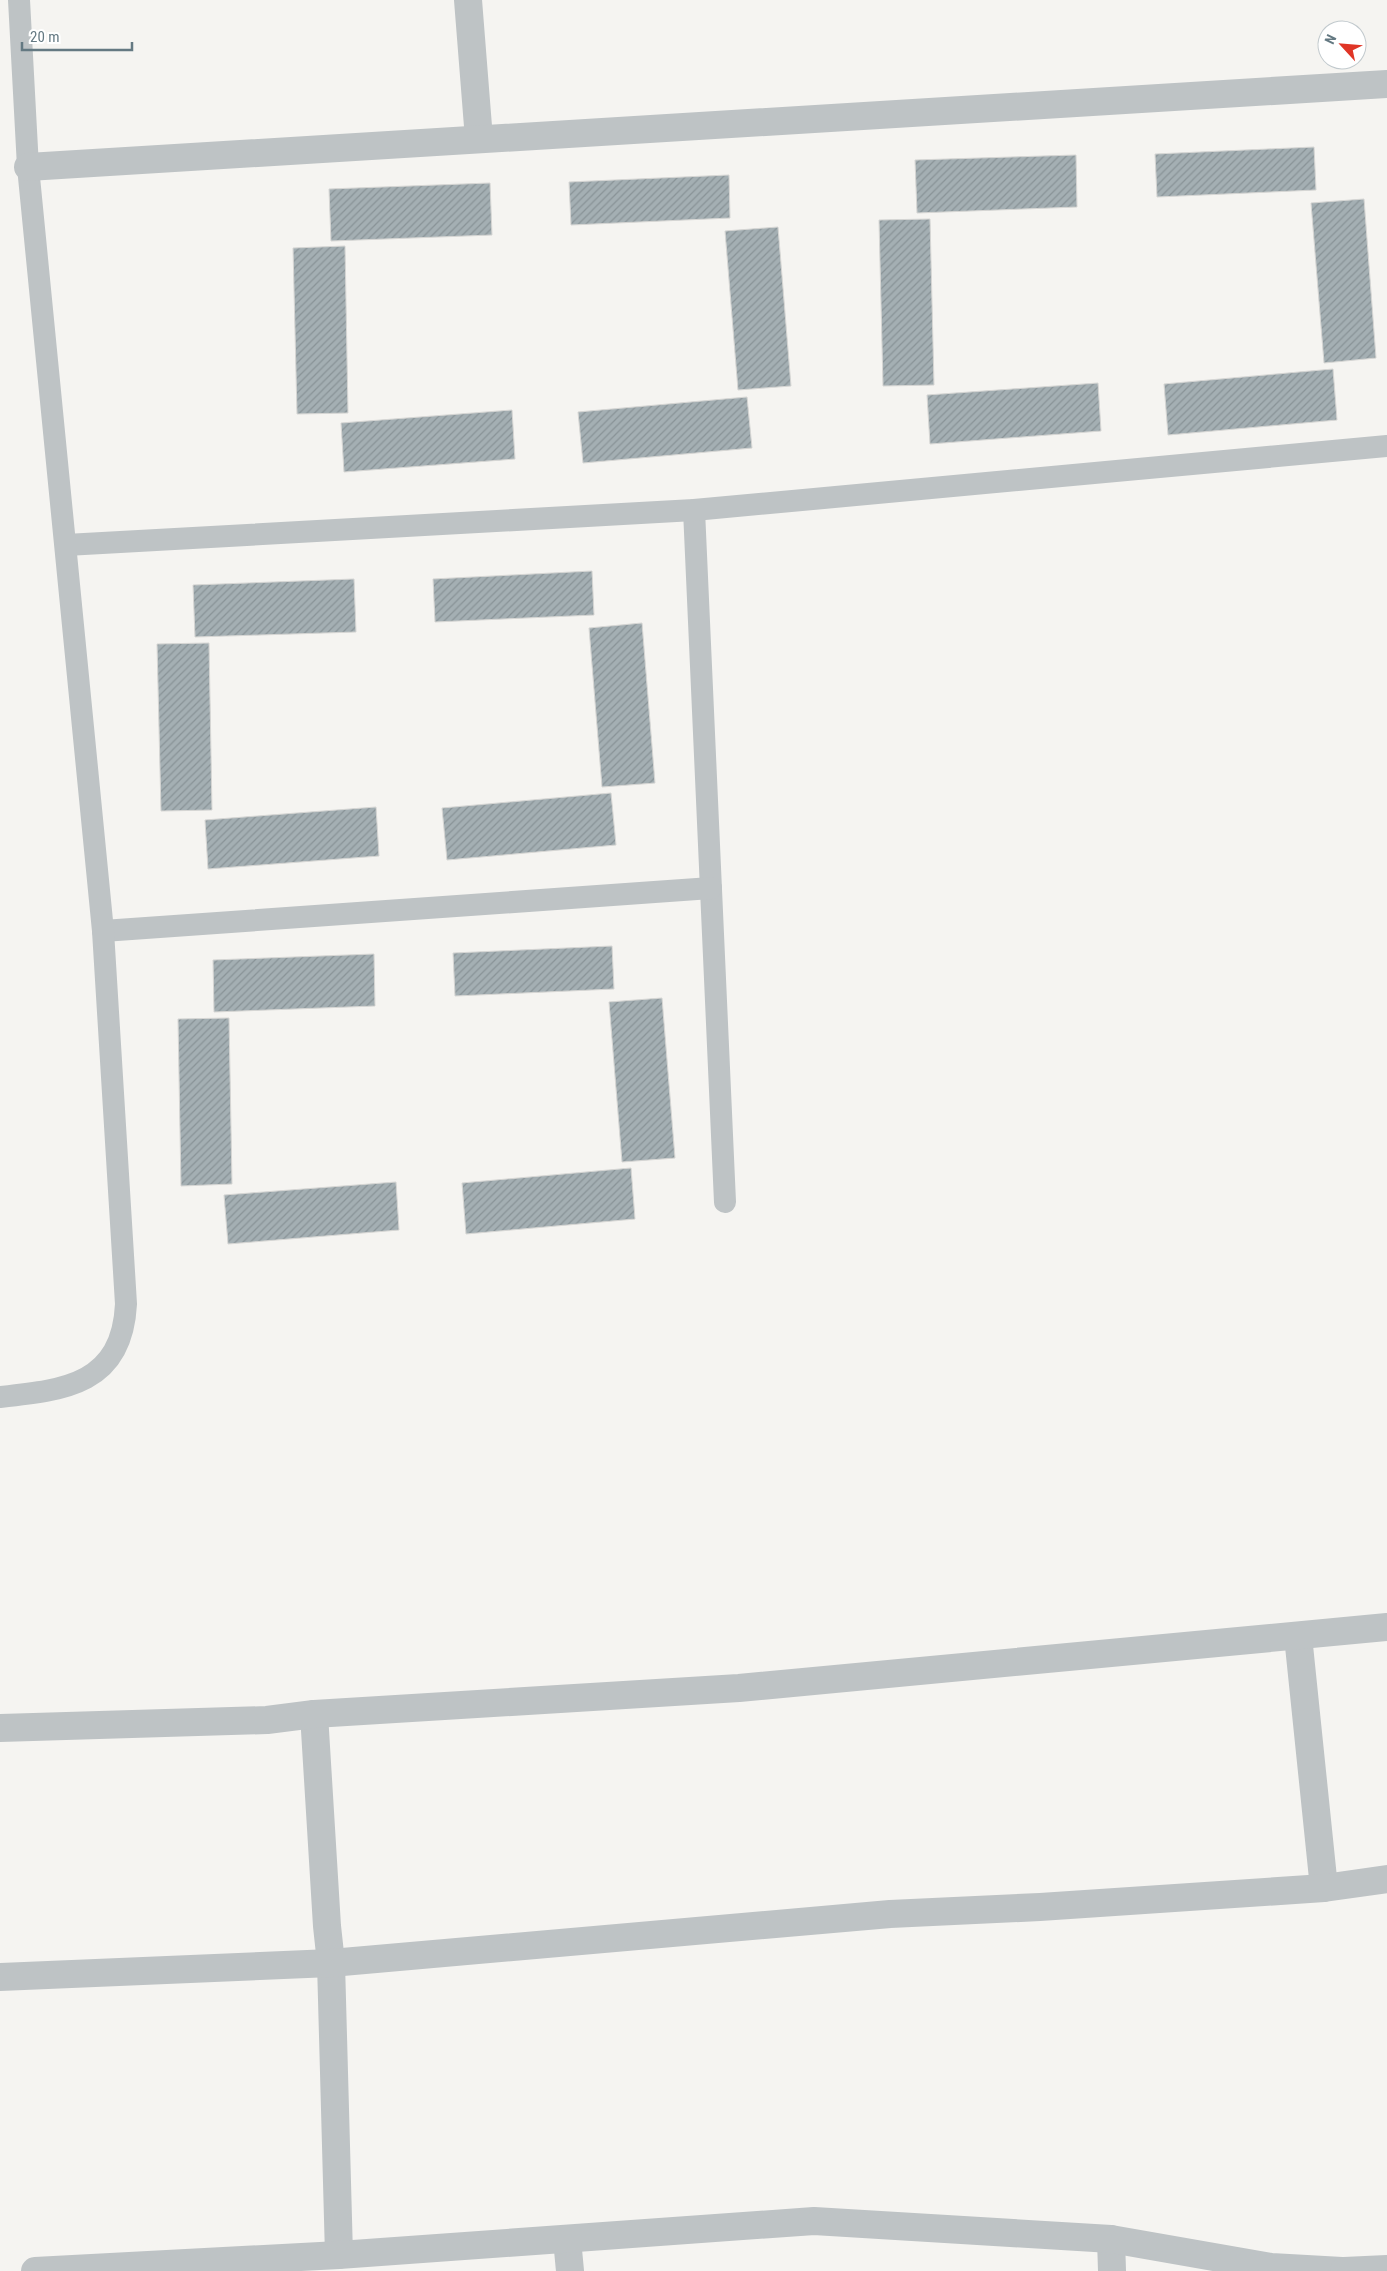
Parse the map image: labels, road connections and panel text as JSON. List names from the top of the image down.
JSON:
{
  "scale_bar": "20 m",
  "north": "top left"
}
